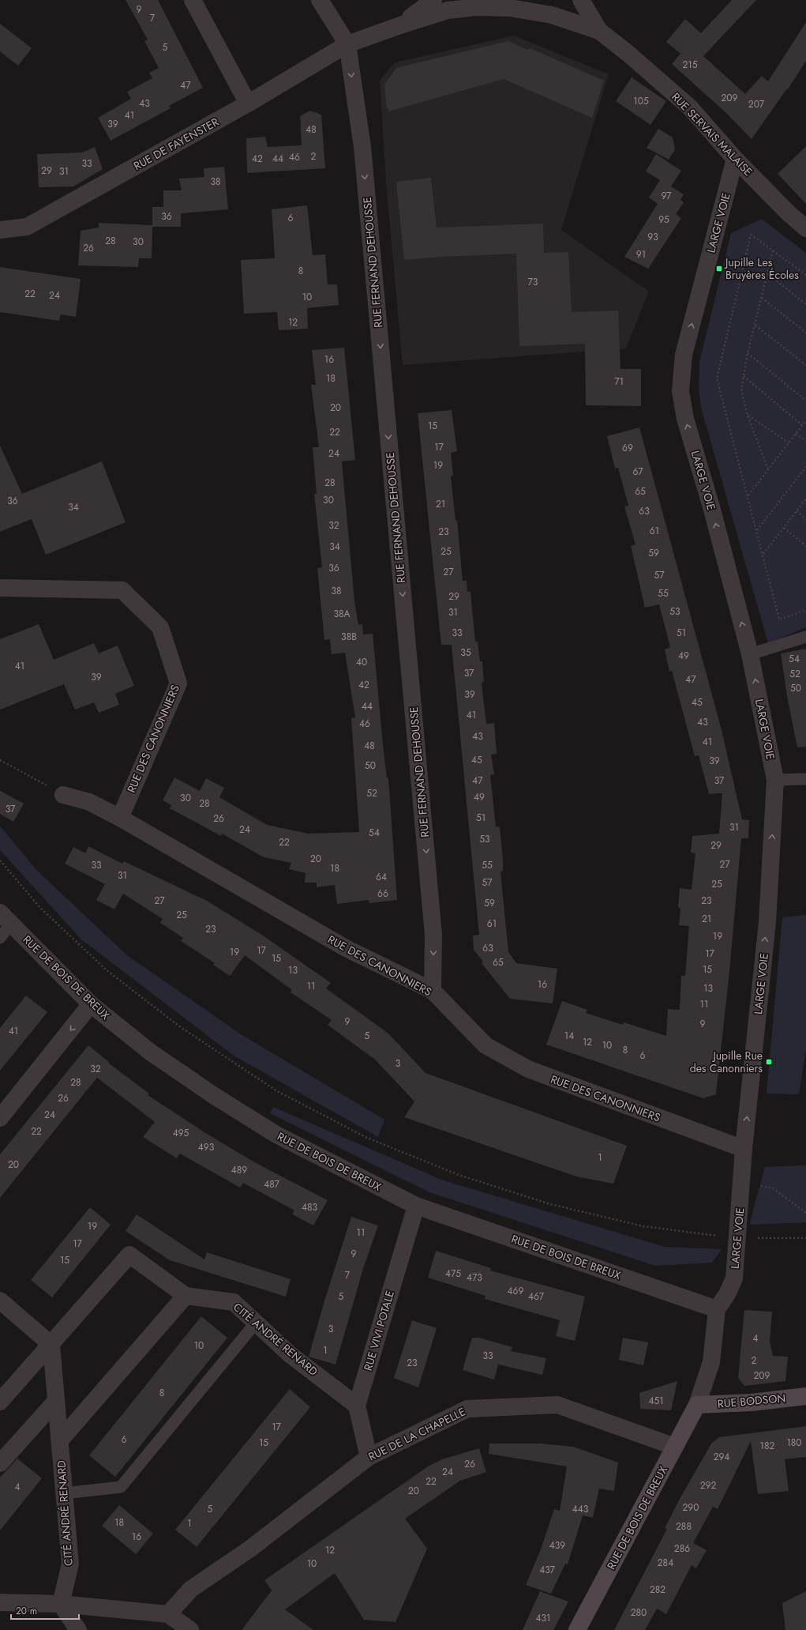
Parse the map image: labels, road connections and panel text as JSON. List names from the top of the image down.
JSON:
{
  "streets": {
    "street": [
      "RUE SERVAIS MALAISE",
      "RUE DE FAYENSTER",
      "LARGE VOIE",
      "RUE FERNAND DEHOUSSE",
      "RUE DES CANONNIERS",
      "RUE DE BOIS DE BREUX",
      "RUE VIVI POTALE",
      "CITÉ ANDRÉ RENARD",
      "RUE BODSON",
      "RUE DE LA CHAPELLE"
    ]
  },
  "crossings": [
    ["RUE SERVAIS MALAISE", "RUE DE FAYENSTER"],
    ["RUE SERVAIS MALAISE", "LARGE VOIE"],
    ["RUE DE FAYENSTER", "RUE FERNAND DEHOUSSE"],
    ["LARGE VOIE", "RUE DES CANONNIERS"],
    ["LARGE VOIE", "RUE DE BOIS DE BREUX"],
    ["RUE FERNAND DEHOUSSE", "RUE DES CANONNIERS"],
    ["RUE DE BOIS DE BREUX", "RUE VIVI POTALE"],
    ["RUE DE BOIS DE BREUX", "RUE BODSON"],
    ["RUE DE BOIS DE BREUX", "RUE DE LA CHAPELLE"],
    ["RUE VIVI POTALE", "CITÉ ANDRÉ RENARD"],
    ["RUE VIVI POTALE", "RUE DE LA CHAPELLE"]
  ],
  "one_way": ["LARGE VOIE", "RUE FERNAND DEHOUSSE"],
  "places": {
    "transit": ["Jupille Les Bruyères Écoles", "Jupille Rue des Canonniers"]
  },
  "house_numbers": [
    "9",
    "7",
    "5",
    "215",
    "47",
    "209",
    "105",
    "43",
    "207",
    "41",
    "39",
    "48",
    "2",
    "46",
    "42",
    "44",
    "33",
    "29",
    "31",
    "38",
    "97",
    "36",
    "6",
    "95",
    "93",
    "28",
    "30",
    "26",
    "91",
    "8",
    "73",
    "22",
    "24",
    "10",
    "12",
    "16",
    "18",
    "71",
    "20",
    "15",
    "22",
    "17",
    "69",
    "24",
    "19",
    "67",
    "28",
    "65",
    "30",
    "36",
    "21",
    "34",
    "63",
    "32",
    "61",
    "23",
    "34",
    "25",
    "59",
    "36",
    "27",
    "57",
    "38",
    "55",
    "29",
    "53",
    "31",
    "38A",
    "33",
    "51",
    "38B",
    "35",
    "49",
    "54",
    "40",
    "41",
    "37",
    "52",
    "39",
    "47",
    "42",
    "50",
    "39",
    "45",
    "44",
    "41",
    "43",
    "46",
    "43",
    "41",
    "48",
    "45",
    "39",
    "50",
    "47",
    "37",
    "52",
    "49",
    "30",
    "28",
    "37",
    "51",
    "26",
    "31",
    "24",
    "54",
    "53",
    "22",
    "29",
    "20",
    "27",
    "33",
    "55",
    "18",
    "31",
    "64",
    "57",
    "25",
    "66",
    "27",
    "23",
    "59",
    "25",
    "21",
    "61",
    "23",
    "19",
    "63",
    "17",
    "19",
    "17",
    "15",
    "65",
    "15",
    "13",
    "16",
    "11",
    "13",
    "11",
    "9",
    "9",
    "41",
    "5",
    "14",
    "12",
    "10",
    "8",
    "6",
    "3",
    "32",
    "28",
    "26",
    "24",
    "22",
    "495",
    "493",
    "1",
    "20",
    "489",
    "487",
    "483",
    "19",
    "11",
    "17",
    "9",
    "15",
    "475",
    "7",
    "473",
    "469",
    "5",
    "467",
    "3",
    "4",
    "10",
    "1",
    "33",
    "2",
    "23",
    "209",
    "8",
    "451",
    "17",
    "6",
    "15",
    "180",
    "182",
    "294",
    "26",
    "24",
    "22",
    "292",
    "4",
    "20",
    "290",
    "5",
    "443",
    "18",
    "1",
    "288",
    "16",
    "439",
    "286",
    "12",
    "284",
    "10",
    "437",
    "282",
    "280",
    "431"
  ],
  "scale_bar": "20 m"
}
